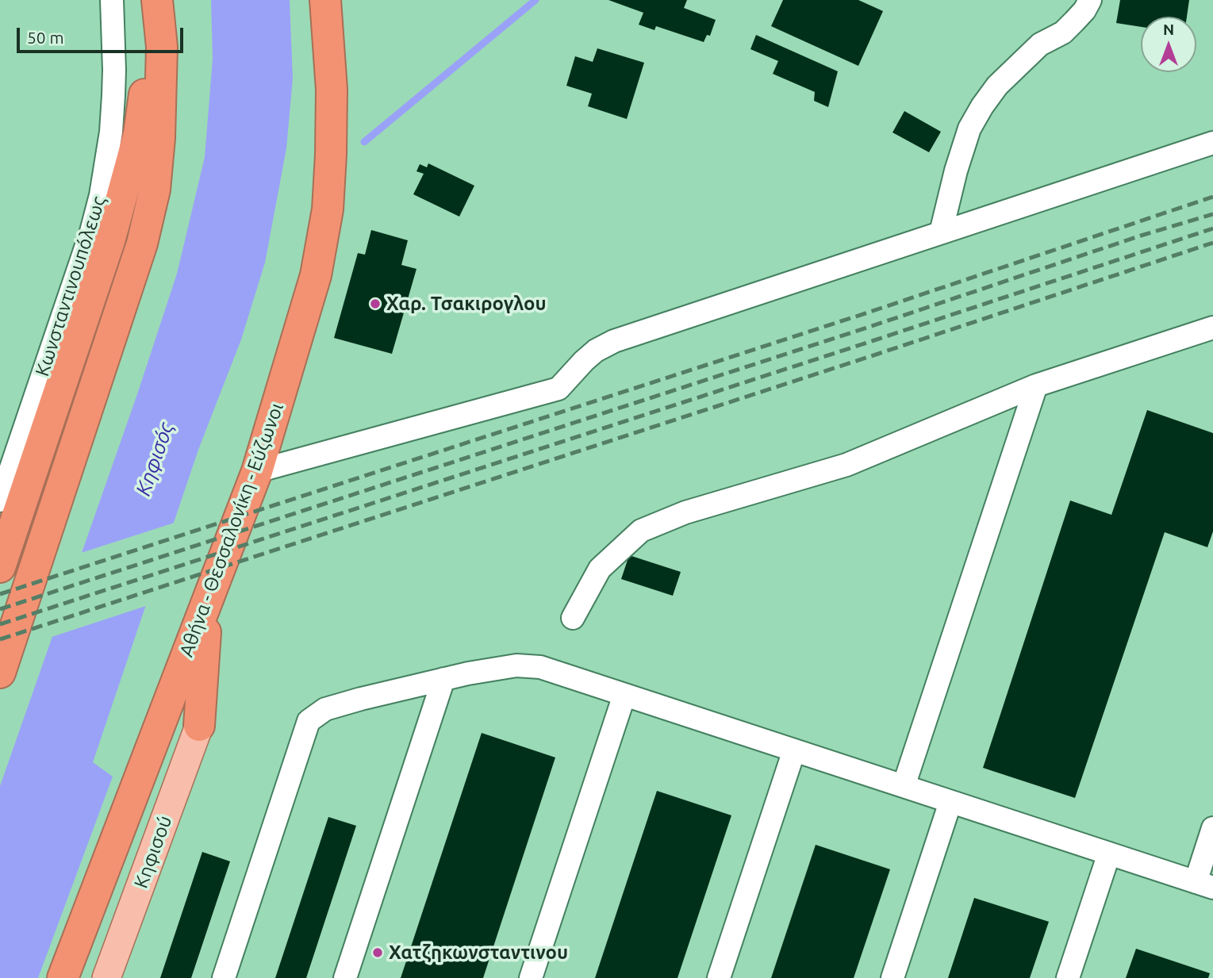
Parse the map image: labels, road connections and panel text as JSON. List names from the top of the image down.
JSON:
{
  "streets": {
    "highway": ["Αθήνα - Θεσσαλονίκη - Εύζωνοι"],
    "main road": ["Κηφισού"],
    "street": ["Κωνσταντινουπόλεως"]
  },
  "water": ["Κηφισός"],
  "places": ["Χαρ. Τσακιρογλου", "Χατζηκωνσταντινου"],
  "scale_bar": "50 m",
  "north": "top"
}
